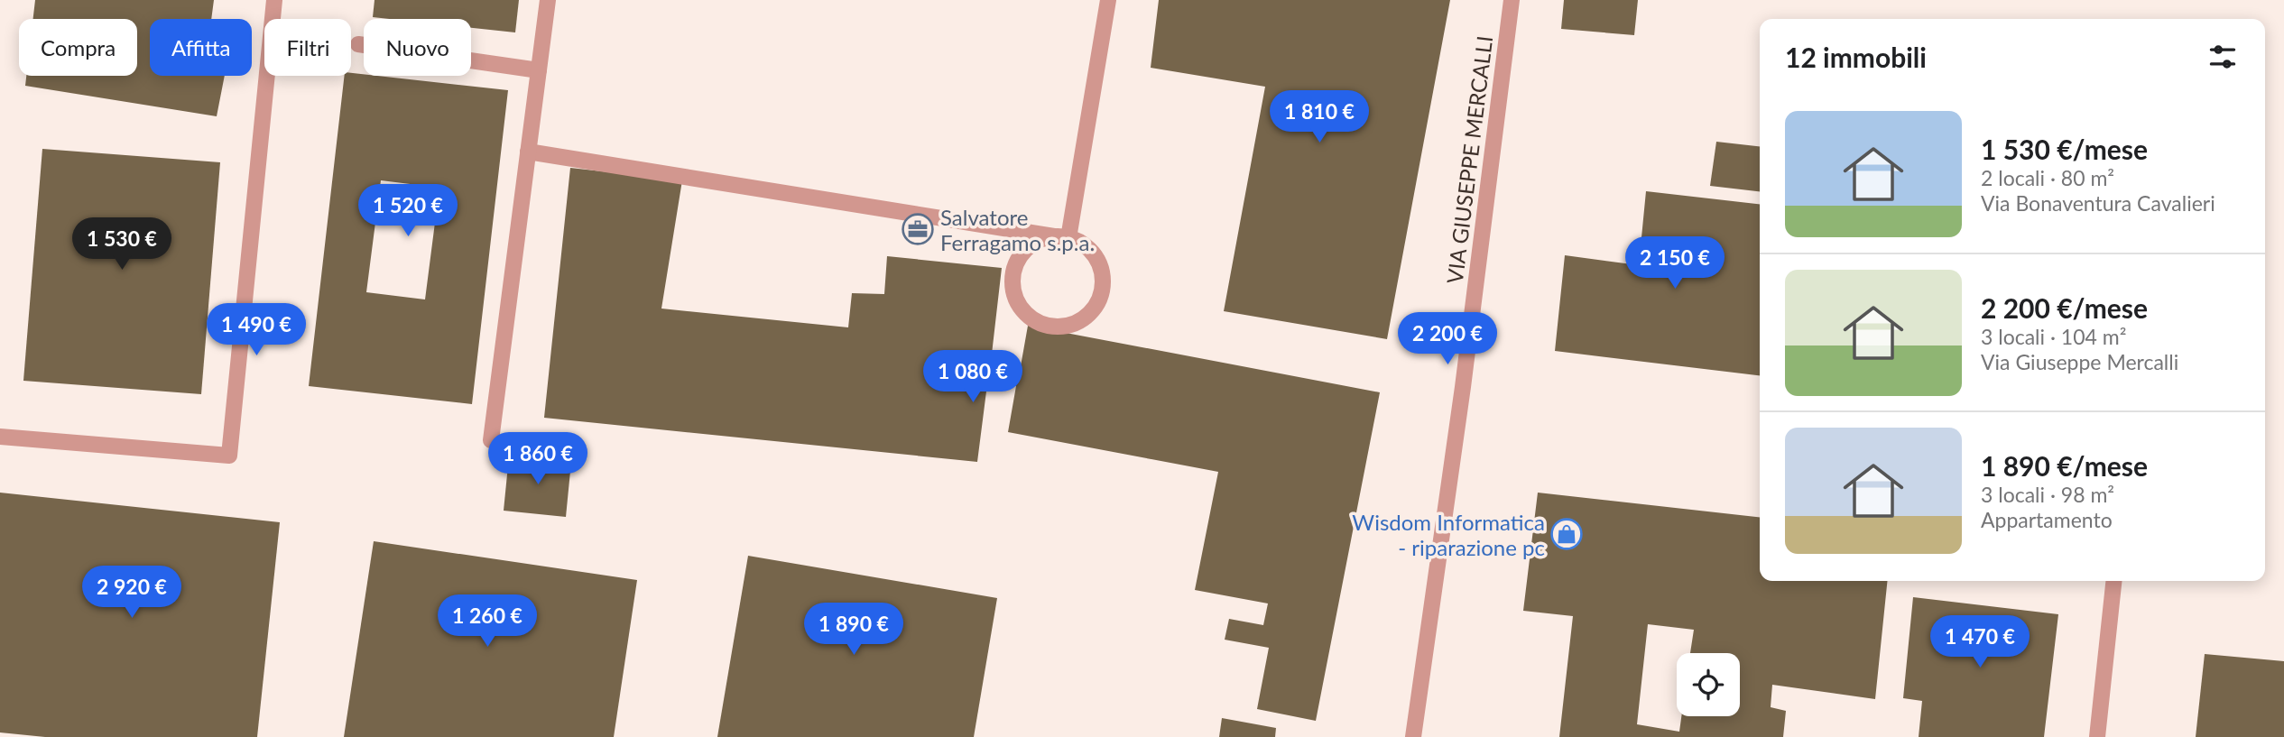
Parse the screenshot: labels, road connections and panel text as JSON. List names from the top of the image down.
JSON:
{
  "streets": {
    "street": ["VIA GIUSEPPE MERCALLI"]
  },
  "places": {
    "office": ["Salvatore Ferragamo s.p.a."],
    "shop": ["Wisdom Informatica - riparazione pc"]
  },
  "page": {
    "chip": [
      "Compra",
      "Affitta",
      "Filtri",
      "Nuovo"
    ],
    "heading": "12 immobili",
    "price": [
      "1 810 €",
      "1 520 €",
      "1 530 €",
      "2 150 €",
      "1 490 €",
      "2 200 €",
      "1 080 €",
      "1 860 €",
      "2 920 €",
      "1 260 €",
      "1 890 €",
      "1 470 €"
    ],
    "list": [
      {
        "name": "1 530 €/mese",
        "note": "2 locali · 80 m² · Via Bonaventura Cavalieri"
      },
      {
        "name": "2 200 €/mese",
        "note": "3 locali · 104 m² · Via Giuseppe Mercalli"
      },
      {
        "name": "1 890 €/mese",
        "note": "3 locali · 98 m² · Appartamento"
      }
    ]
  }
}
